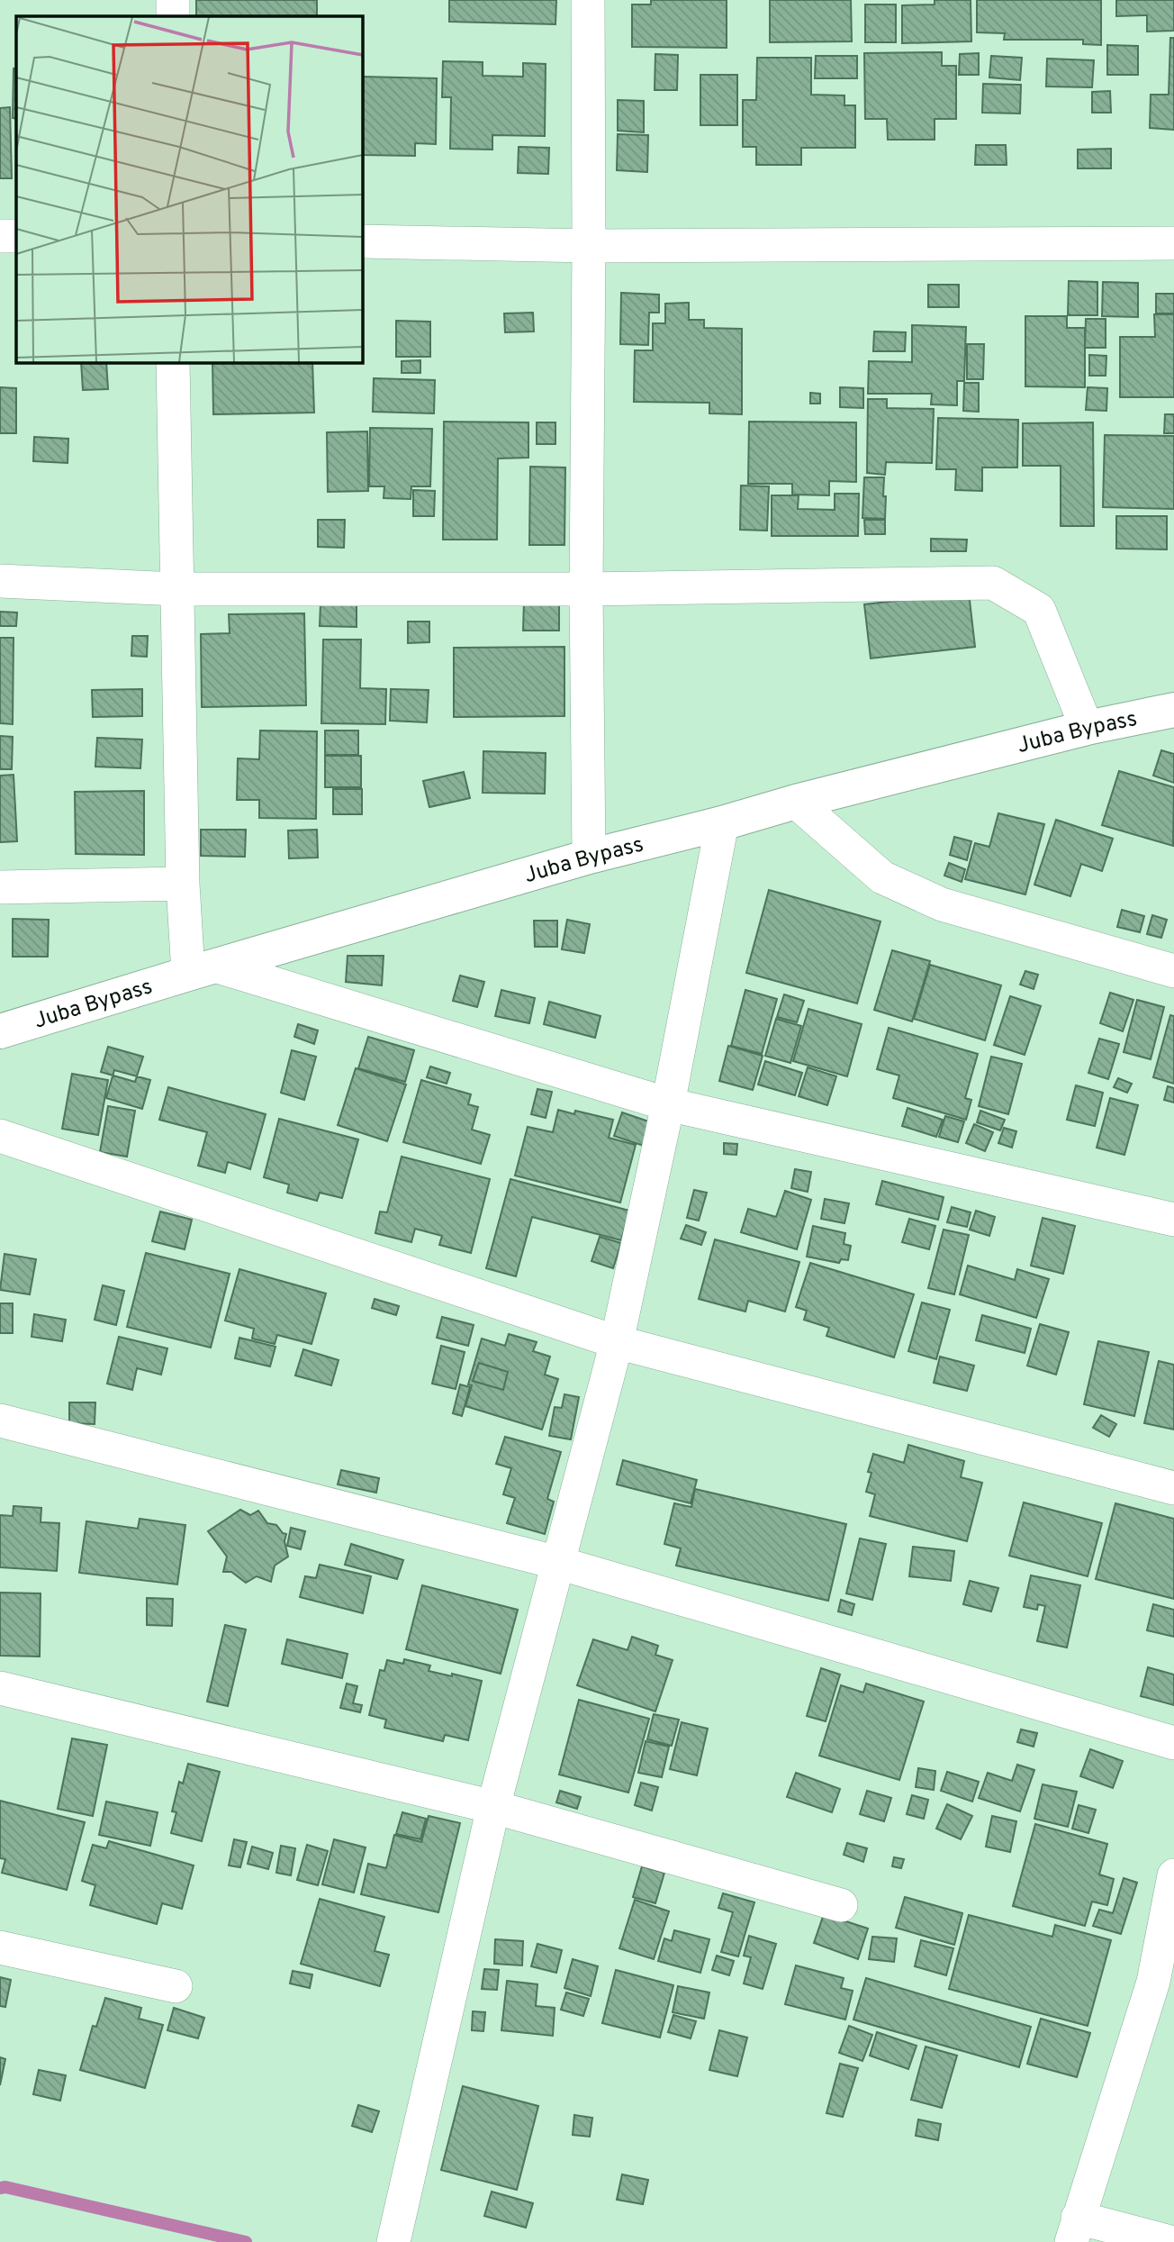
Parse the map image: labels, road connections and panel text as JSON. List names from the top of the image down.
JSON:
{
  "streets": {
    "main road": ["Juba Bypass"]
  }
}
